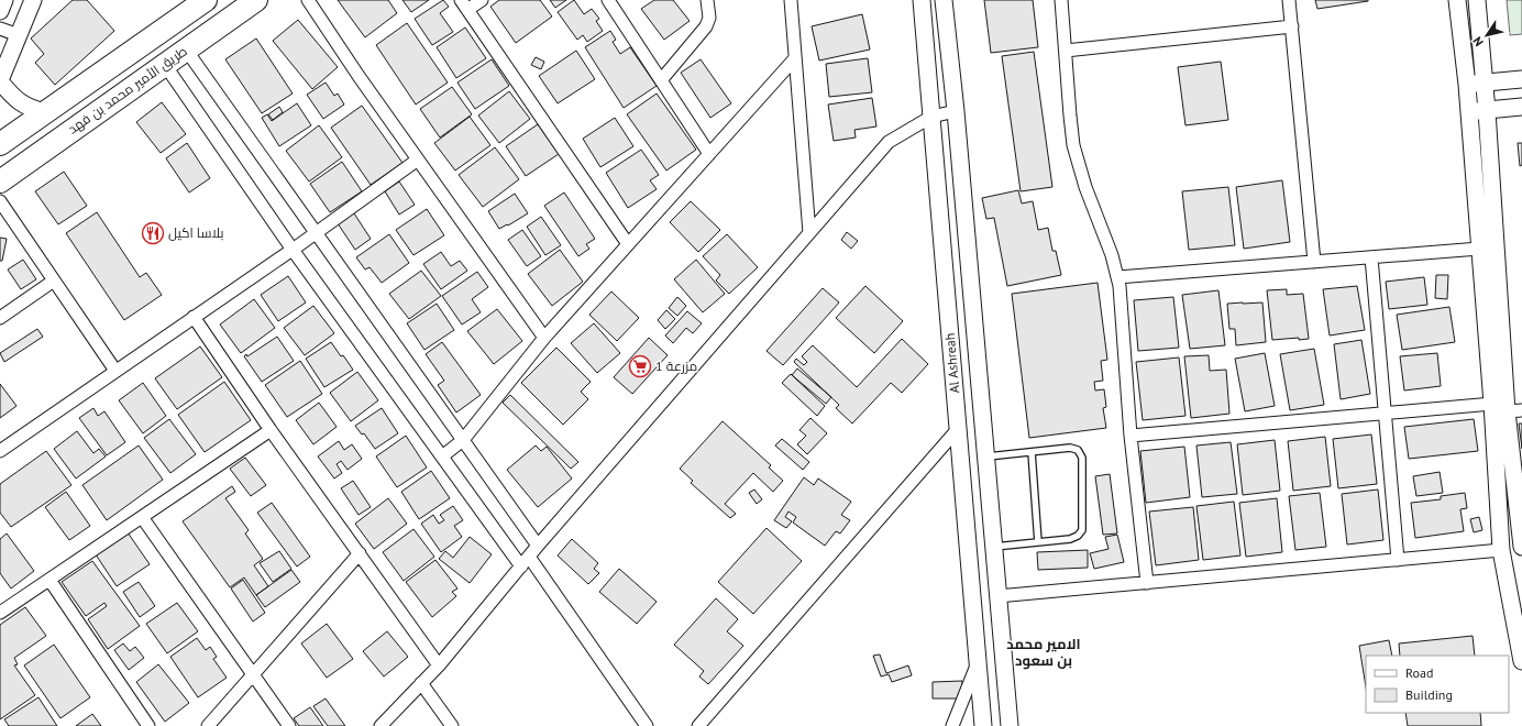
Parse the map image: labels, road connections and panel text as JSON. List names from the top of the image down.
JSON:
{
  "streets": {
    "highway": ["طريق الأمير محمد بن فهد"],
    "street": ["Al Ashreah"]
  },
  "districts": ["الامير محمد بن سعود"],
  "places": {
    "restaurant": ["بلاسا اكيل"],
    "supermarket": ["مزرعة 1"]
  },
  "legend": ["Road", "Building"],
  "north": "bottom left"
}
